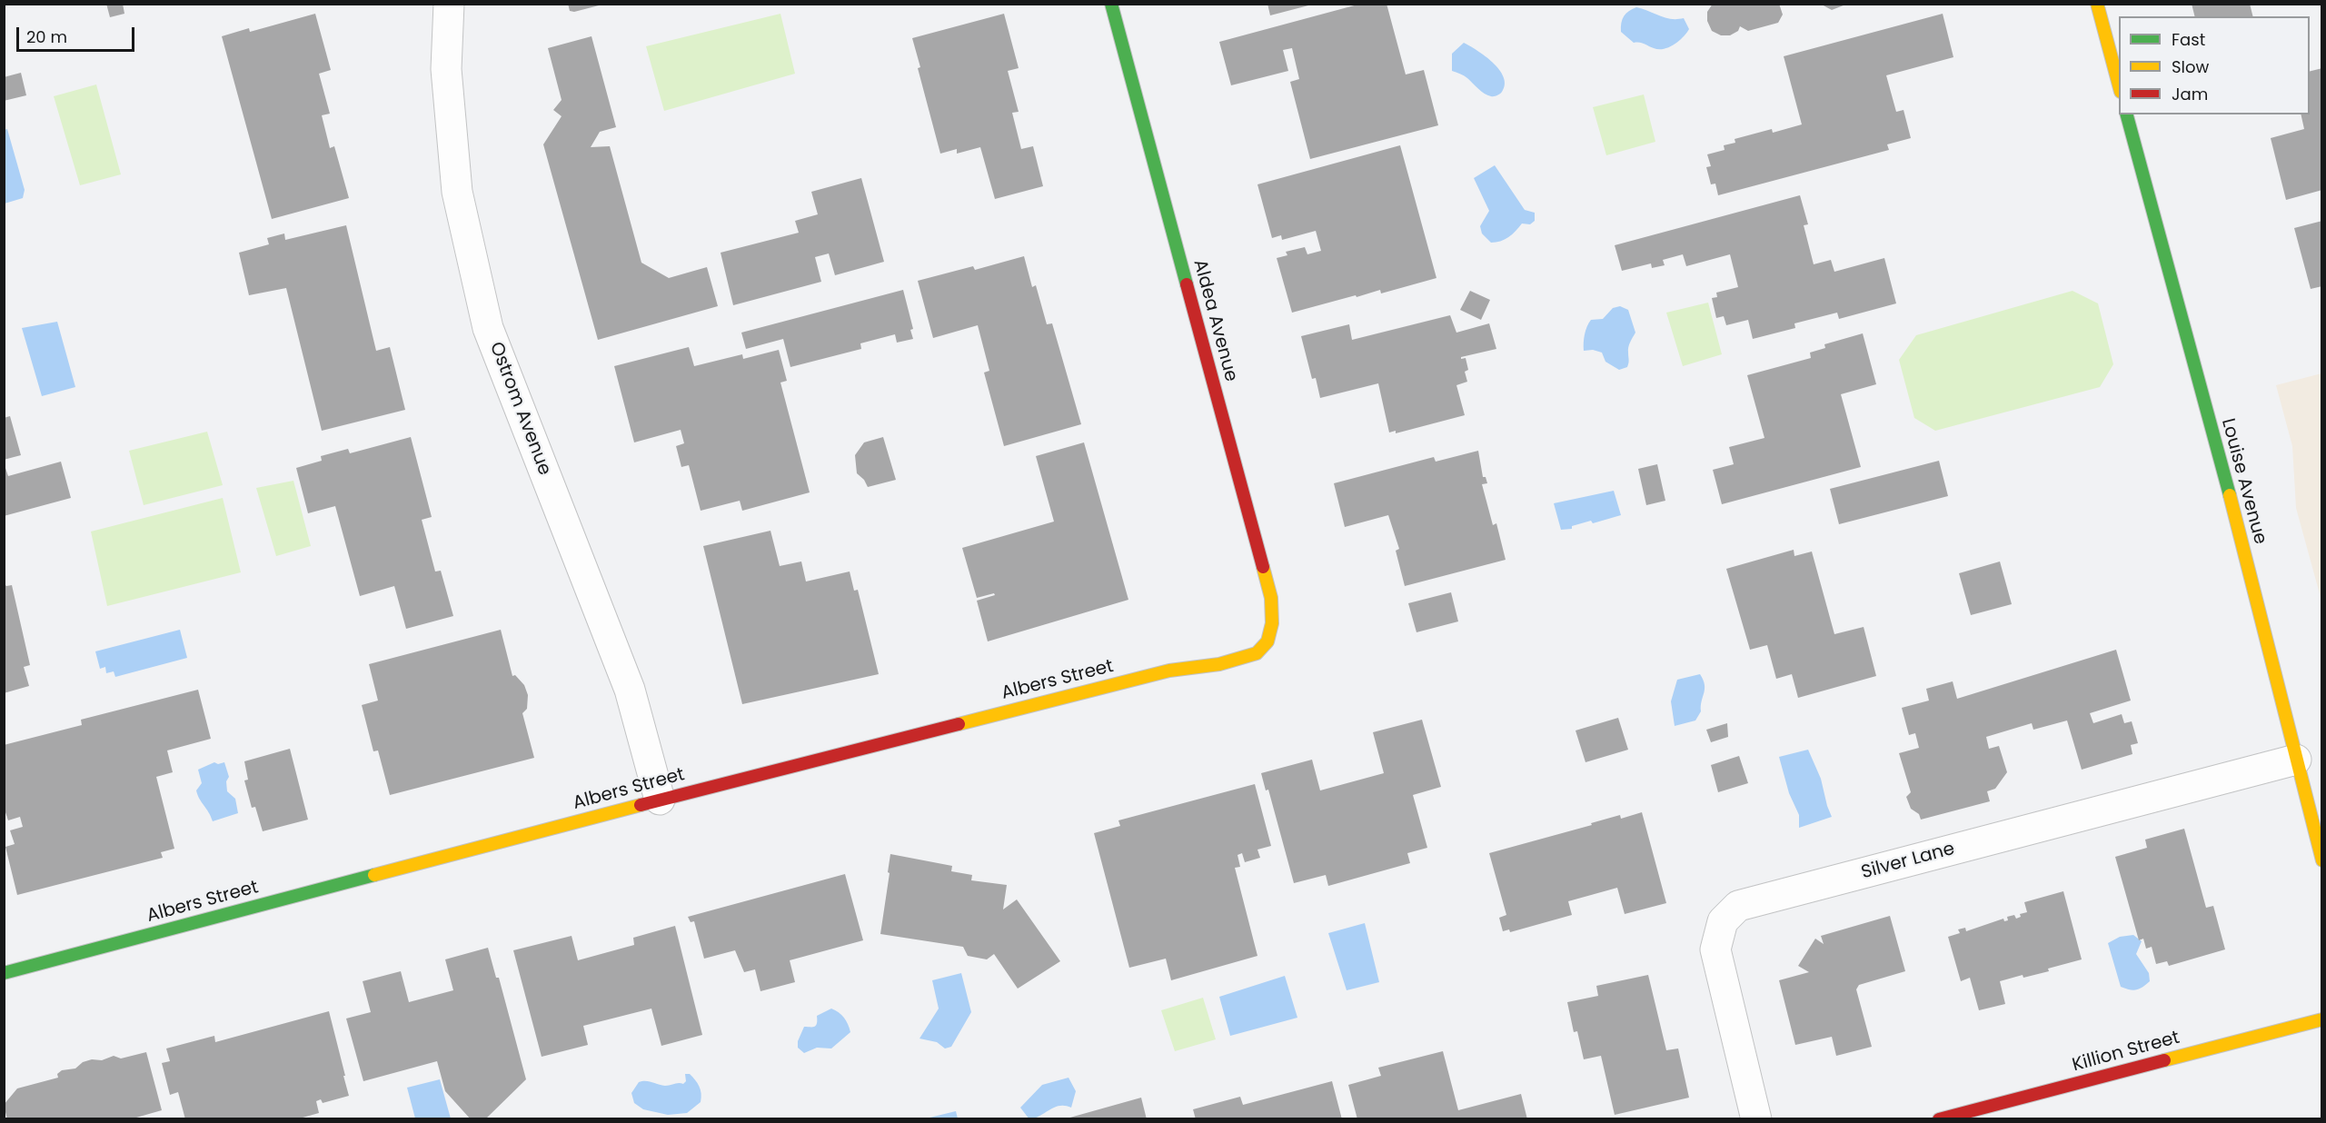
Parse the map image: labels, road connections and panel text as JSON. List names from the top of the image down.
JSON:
{
  "streets": {
    "street": [
      "Aldea Avenue",
      "Ostrom Avenue",
      "Louise Avenue",
      "Albers Street",
      "Silver Lane",
      "Killion Street"
    ]
  },
  "crossings": [
    ["Aldea Avenue", "Albers Street"],
    ["Ostrom Avenue", "Albers Street"],
    ["Louise Avenue", "Silver Lane"]
  ],
  "legend": ["Fast", "Slow", "Jam"],
  "scale_bar": "20 m"
}
